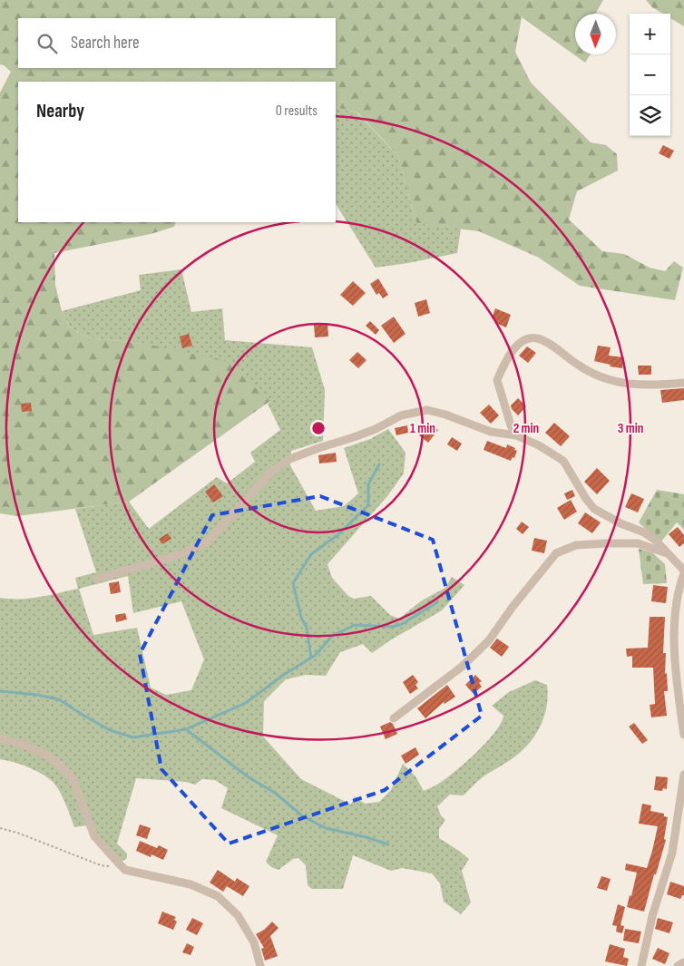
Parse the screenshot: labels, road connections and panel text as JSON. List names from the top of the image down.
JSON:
{
  "north": "bottom",
  "page": {
    "map_buttons": ["+", "−"],
    "search": "Search here",
    "heading": ["Nearby", "0 results"]
  },
  "rings": ["1 min", "2 min", "3 min"]
}
